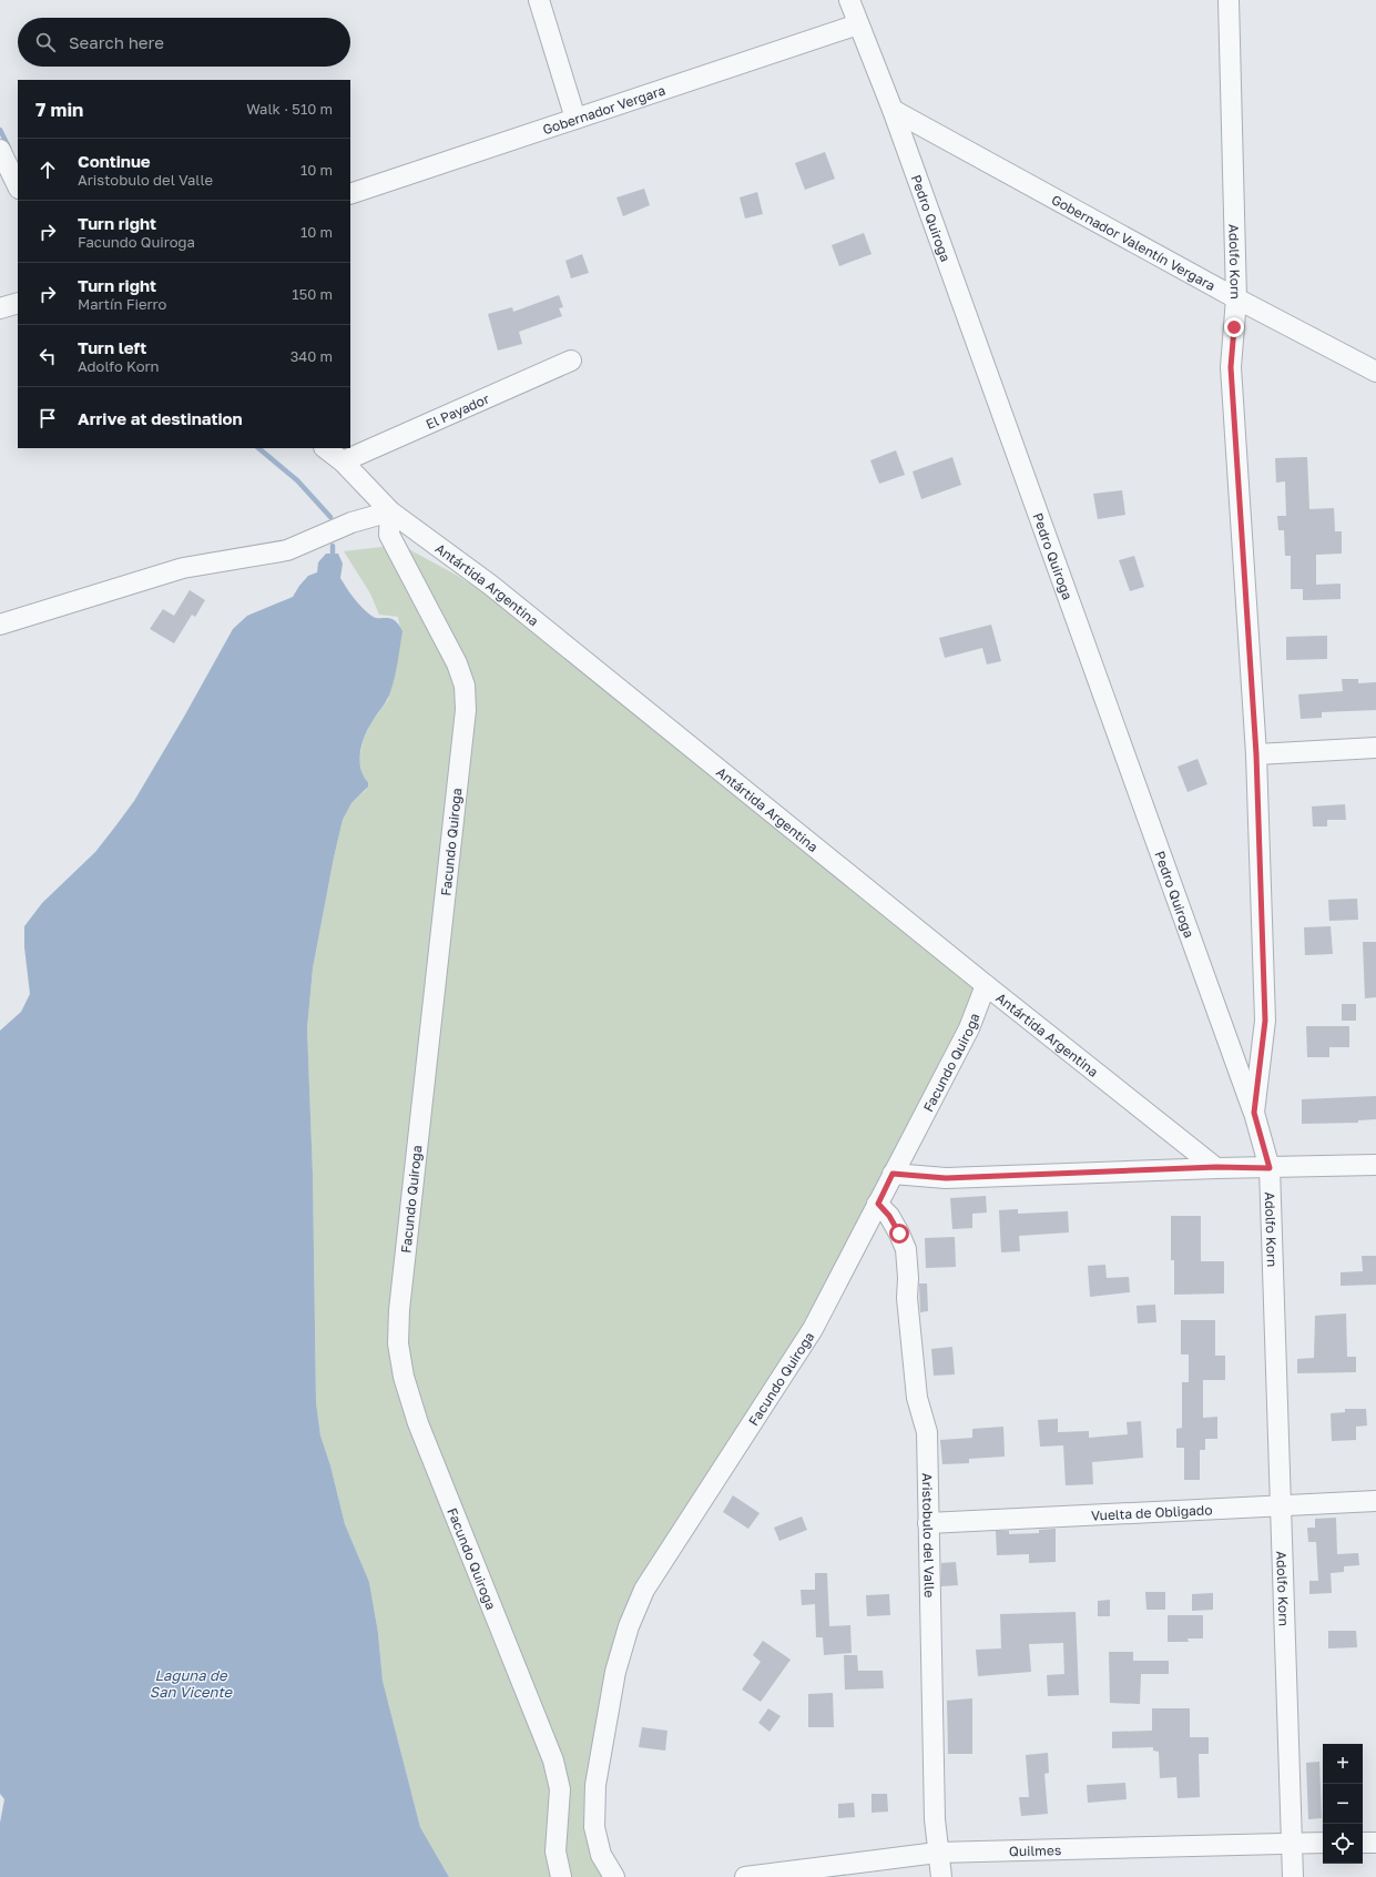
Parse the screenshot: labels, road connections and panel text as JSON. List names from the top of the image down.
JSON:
{
  "streets": {
    "street": [
      "Gobernador Vergara",
      "Pedro Quiroga",
      "Gobernador Valentín Vergara",
      "Adolfo Korn",
      "El Payador",
      "Antártida Argentina",
      "Facundo Quiroga",
      "Vuelta de Obligado",
      "Aristobulo del Valle",
      "Quilmes"
    ]
  },
  "crossings": [
    ["Gobernador Vergara", "Pedro Quiroga"],
    ["Pedro Quiroga", "Gobernador Valentín Vergara"],
    ["Pedro Quiroga", "Adolfo Korn"],
    ["Gobernador Valentín Vergara", "Adolfo Korn"],
    ["Adolfo Korn", "Vuelta de Obligado"],
    ["Adolfo Korn", "Quilmes"],
    ["El Payador", "Antártida Argentina"],
    ["Antártida Argentina", "Facundo Quiroga"],
    ["Facundo Quiroga", "Aristobulo del Valle"],
    ["Vuelta de Obligado", "Aristobulo del Valle"],
    ["Aristobulo del Valle", "Quilmes"]
  ],
  "water": ["Laguna de San Vicente"],
  "page": {
    "search": "Search here",
    "heading": ["7 min", "Walk · 510 m"],
    "list": [
      ["Continue", "Aristobulo del Valle", "10 m"],
      ["Turn right", "Facundo Quiroga", "10 m"],
      ["Turn right", "Martín Fierro", "150 m"],
      ["Turn left", "Adolfo Korn", "340 m"],
      "Arrive at destination"
    ],
    "map_buttons": ["+", "−"]
  }
}
